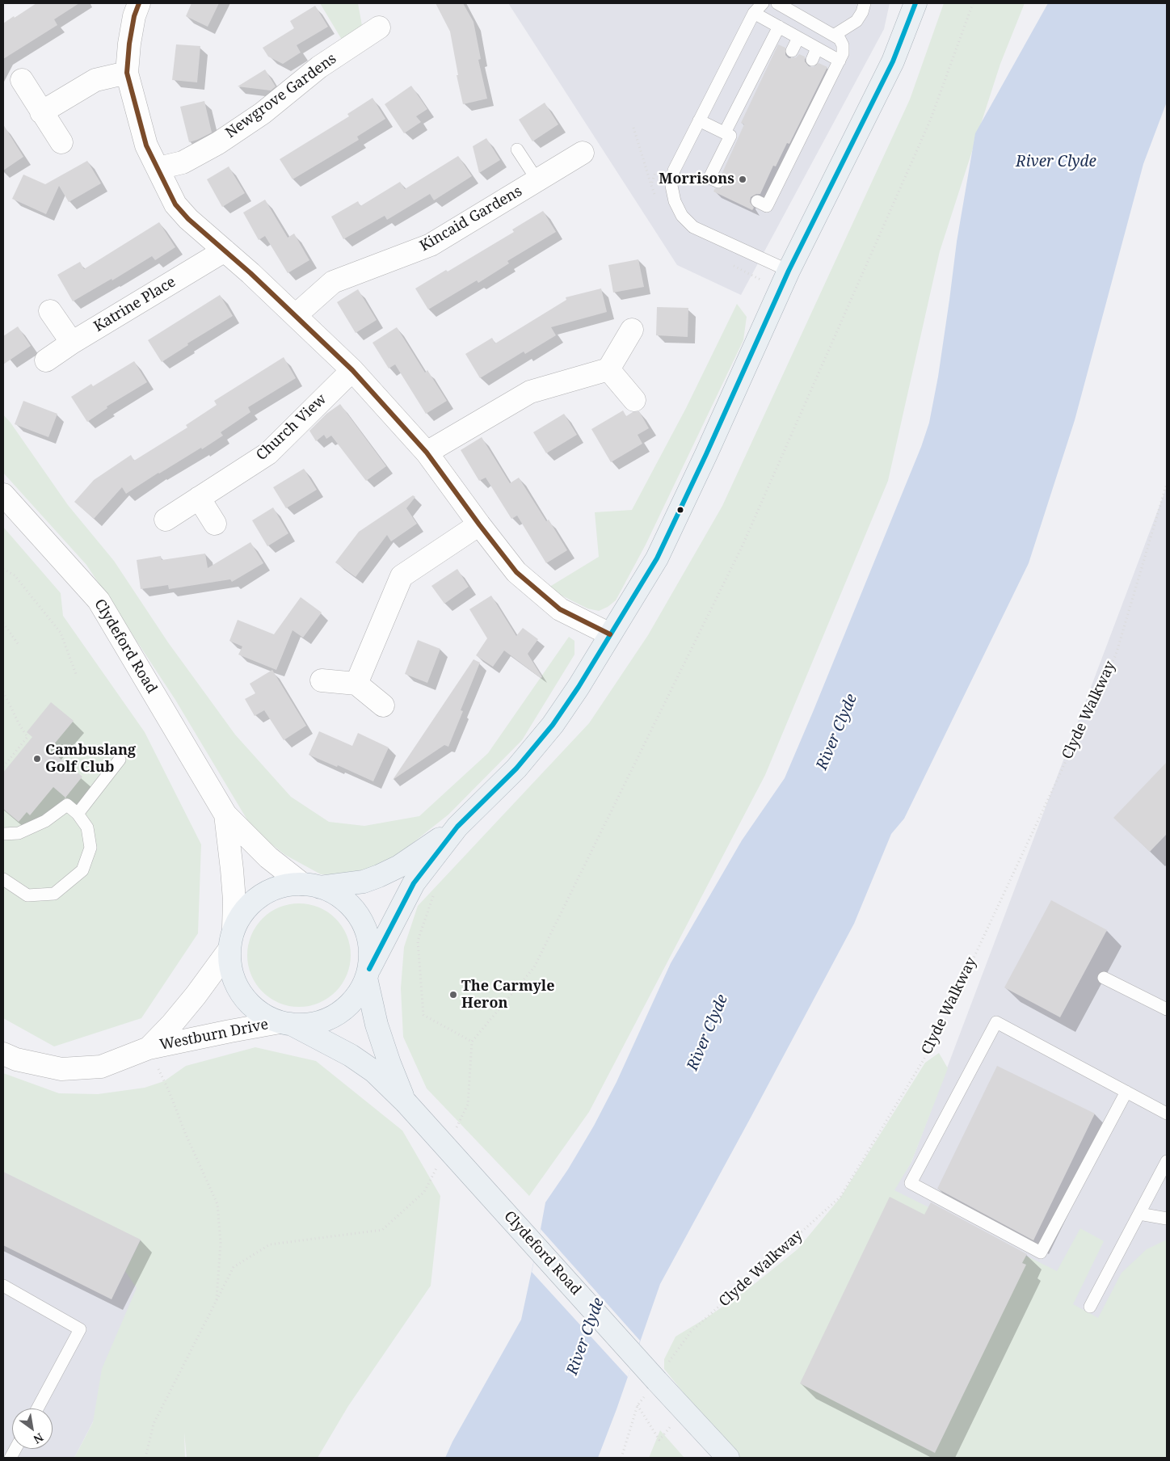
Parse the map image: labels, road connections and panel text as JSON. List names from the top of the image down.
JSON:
{
  "streets": {
    "main road": ["Clydeford Road"],
    "street": [
      "Newgrove Gardens",
      "Kincaid Gardens",
      "Katrine Place",
      "Church View",
      "Westburn Drive"
    ],
    "path": ["Clyde Walkway"]
  },
  "crossings": [
    ["Clydeford Road", "Westburn Drive"]
  ],
  "water": ["River Clyde"],
  "places": ["Morrisons", "Cambuslang Golf Club", "The Carmyle Heron"],
  "north": "bottom right"
}
